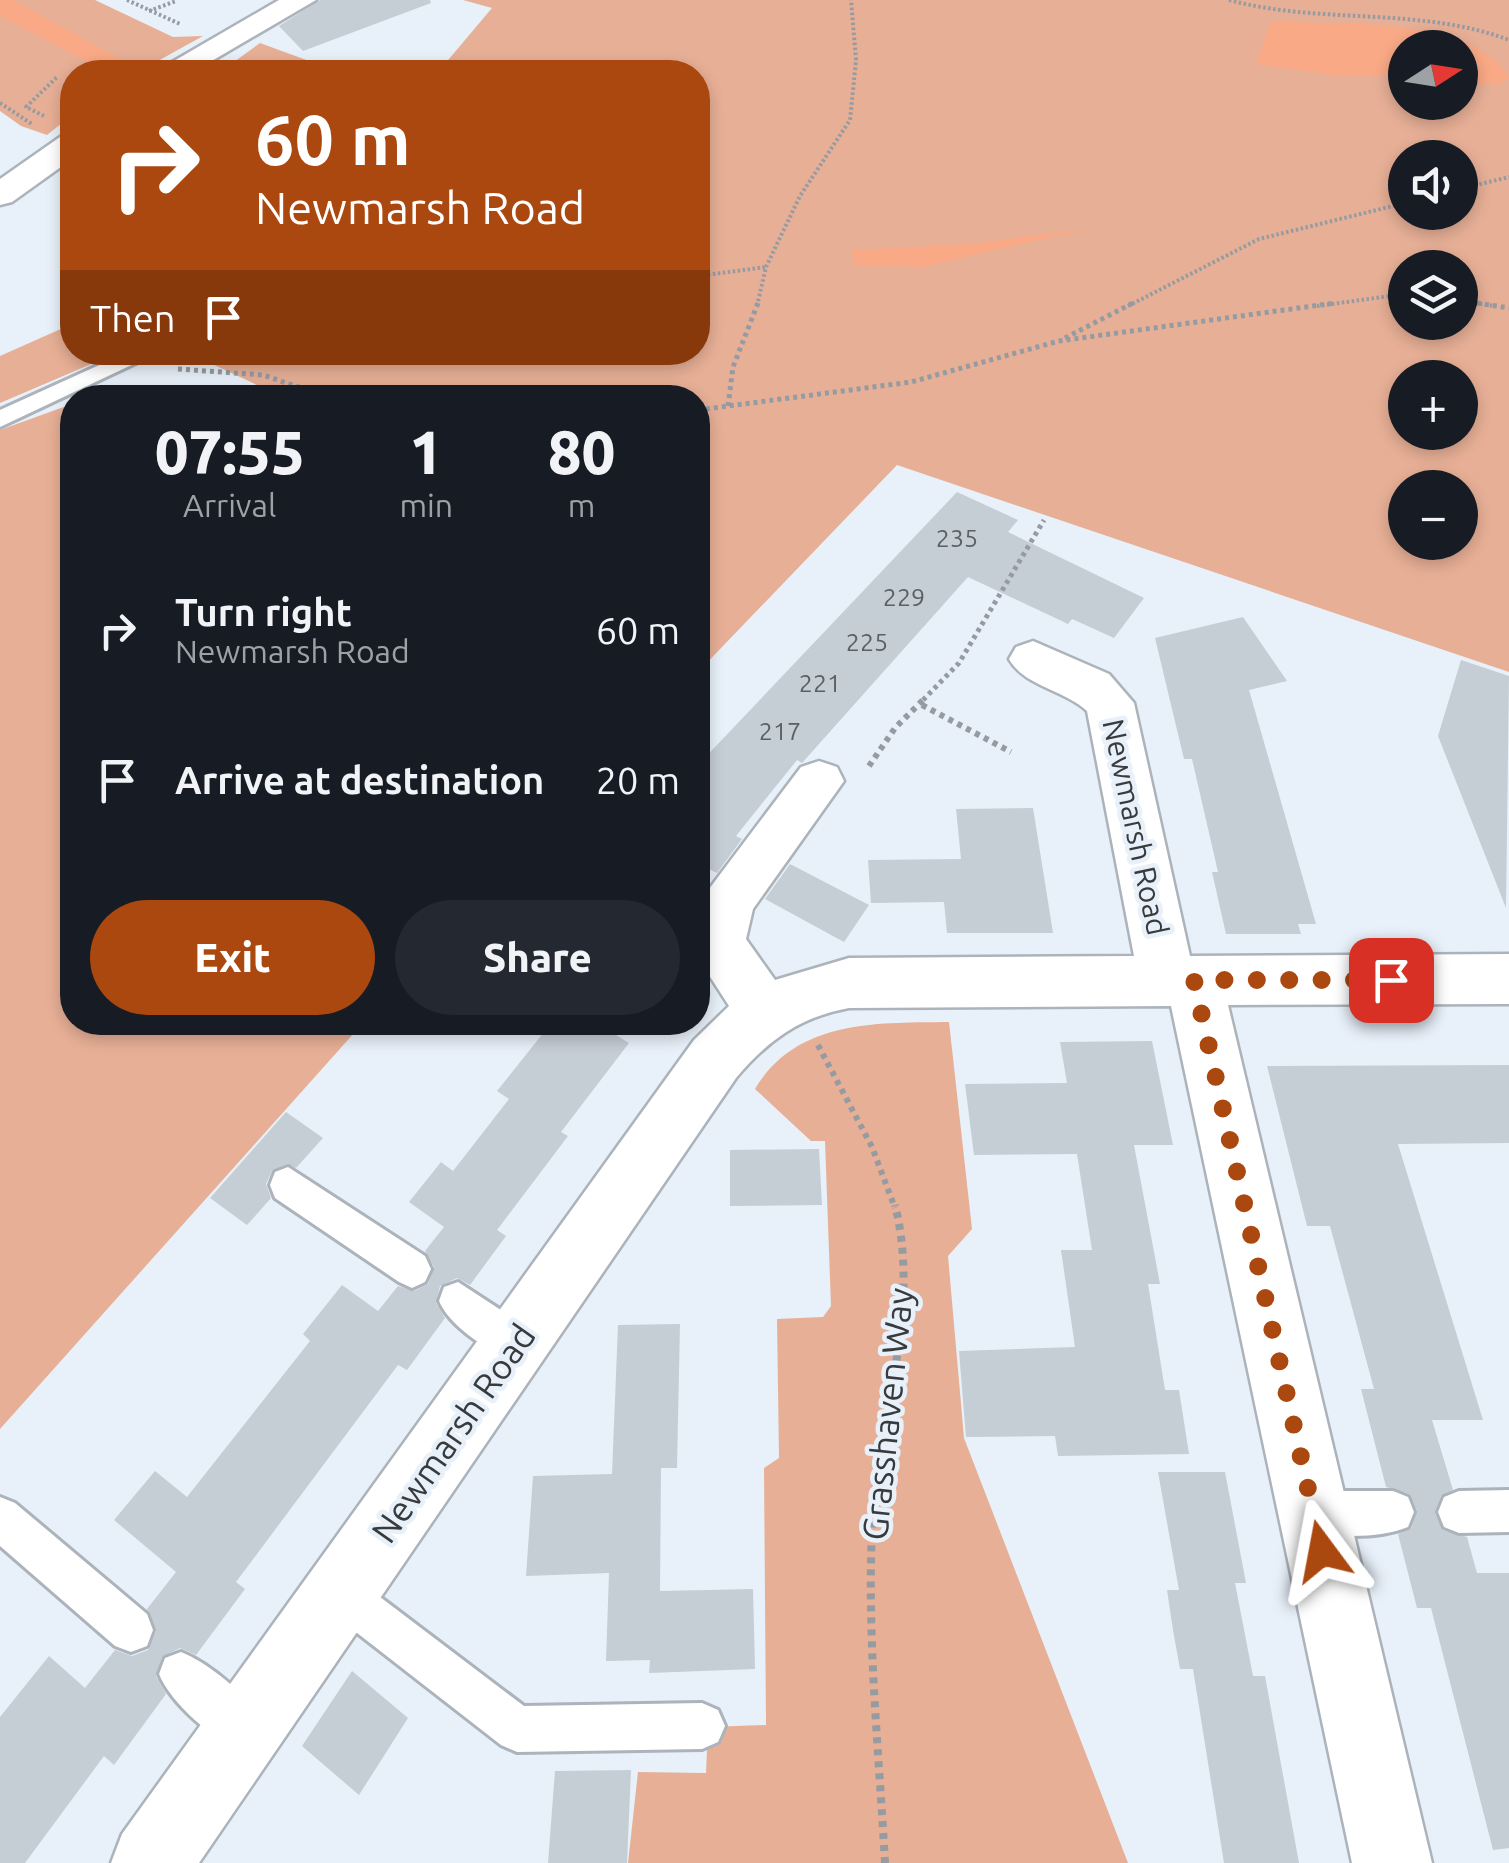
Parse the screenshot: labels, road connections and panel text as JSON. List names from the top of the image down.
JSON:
{
  "streets": {
    "street": ["Newmarsh Road"],
    "path": ["Grasshaven Way"]
  },
  "house_numbers": [
    "235",
    "229",
    "225",
    "221",
    "217"
  ],
  "north": "right",
  "page": {
    "map_buttons": ["+", "−"],
    "turn": ["60 m", "Newmarsh Road"],
    "then": "Then",
    "eta": [
      "07:55",
      "Arrival",
      "1",
      "min",
      "80",
      "m"
    ],
    "list": [
      {
        "name": "Turn right",
        "note": "Newmarsh Road",
        "value": "60 m"
      },
      {
        "name": "Arrive at destination",
        "value": "20 m"
      }
    ],
    "buttons": ["Exit", "Share"]
  }
}
